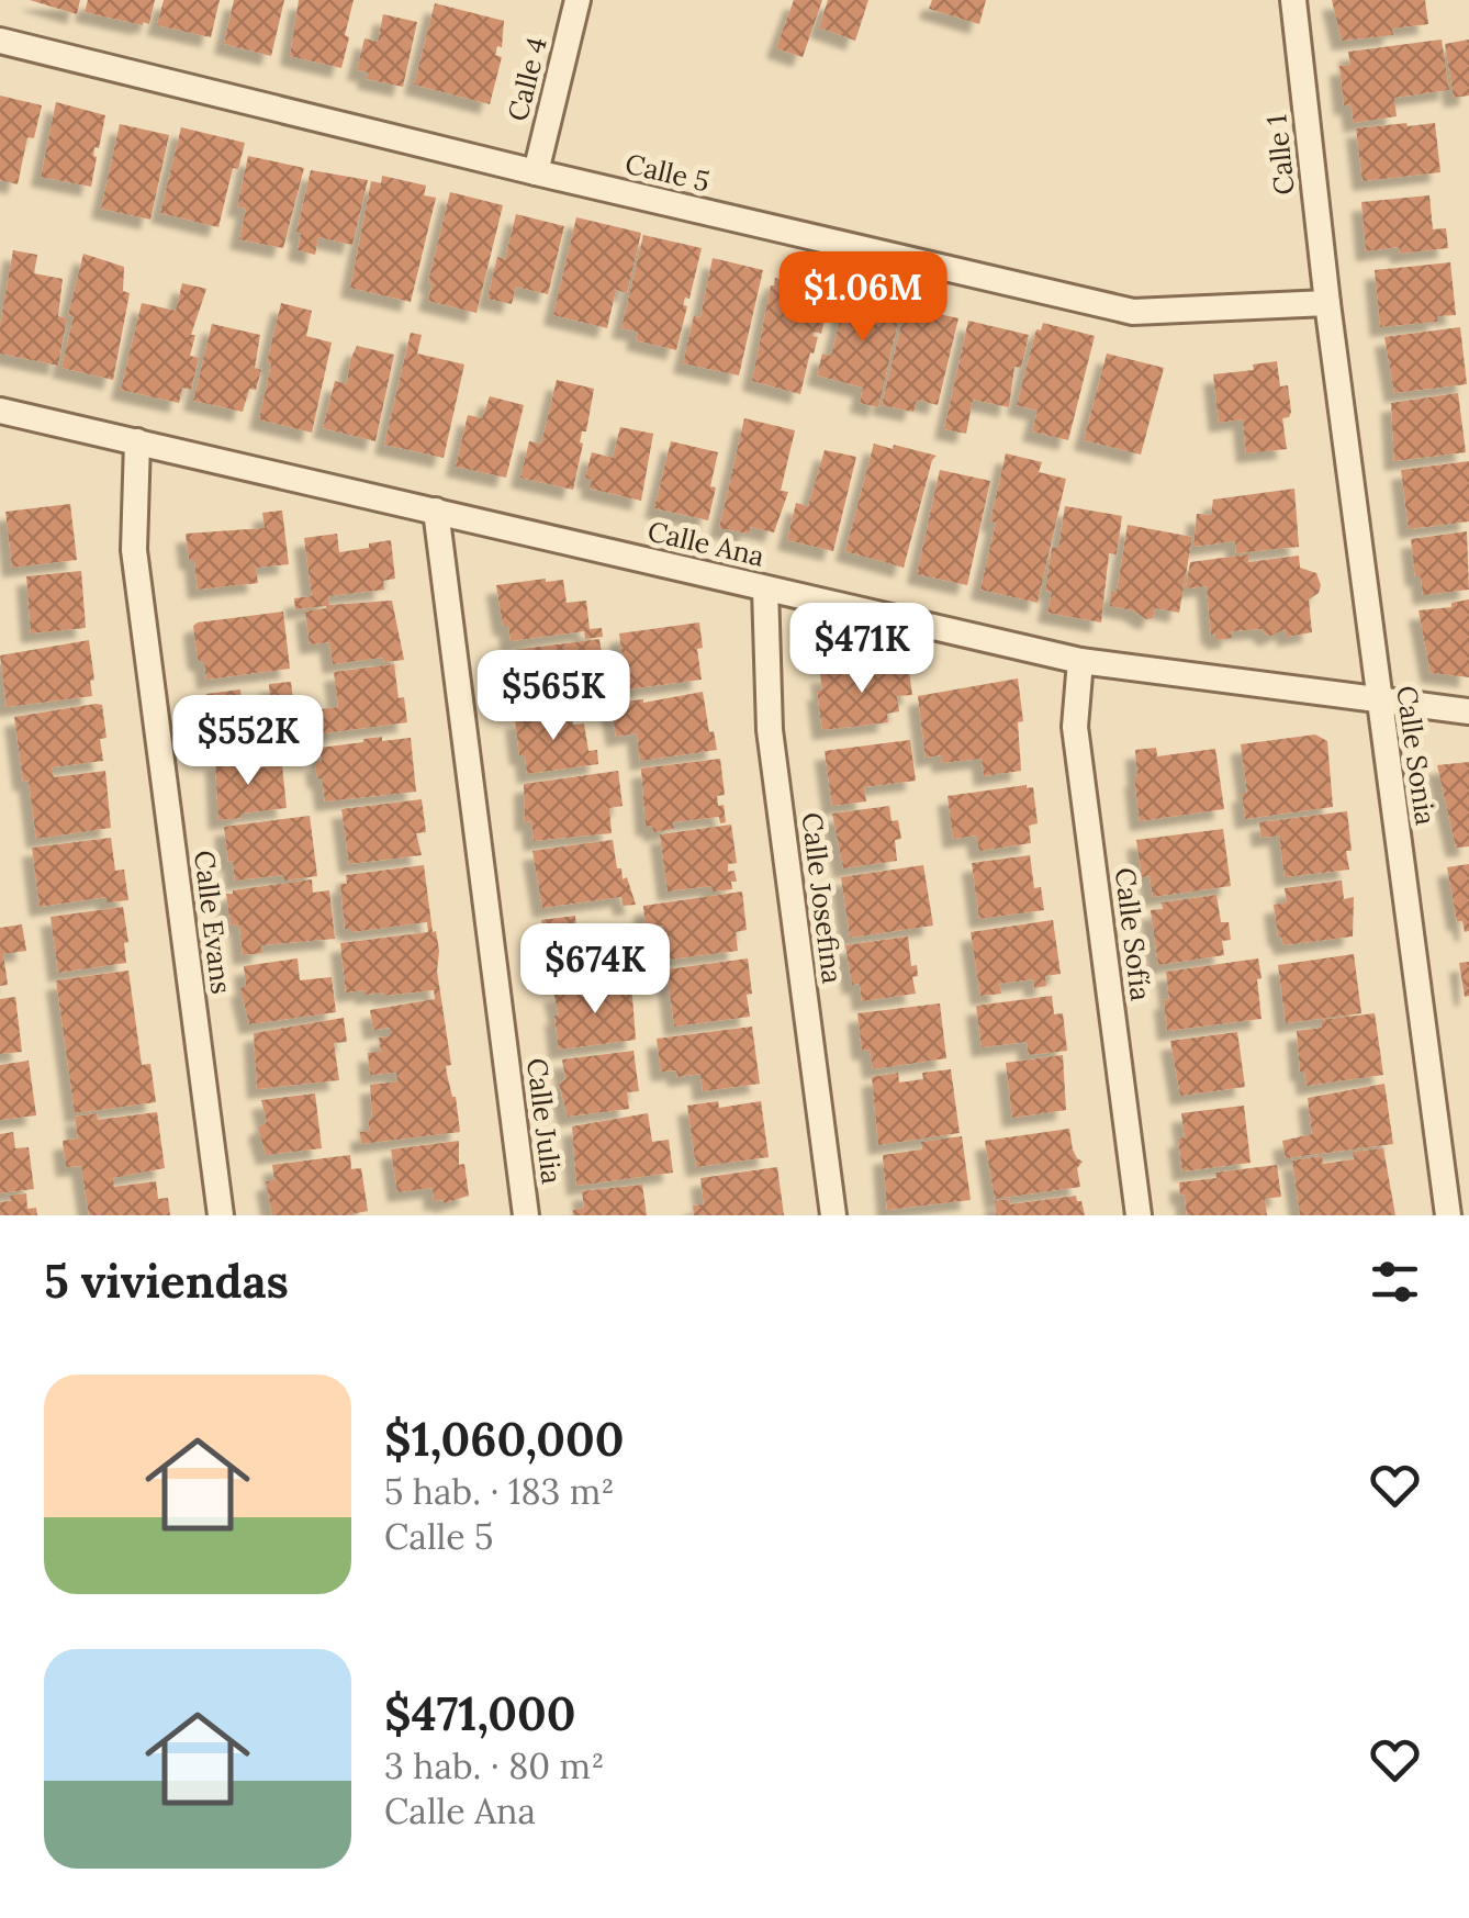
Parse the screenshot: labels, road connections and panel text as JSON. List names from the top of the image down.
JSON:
{
  "streets": {
    "street": [
      "Calle 4",
      "Calle 1",
      "Calle 5",
      "Calle Ana",
      "Calle Sonia",
      "Calle Josefina",
      "Calle Evans",
      "Calle Sofía",
      "Calle Julia"
    ]
  },
  "crossings": [
    ["Calle 4", "Calle 5"],
    ["Calle 1", "Calle 5"],
    ["Calle 1", "Calle Sonia"],
    ["Calle 5", "Calle Sonia"],
    ["Calle Ana", "Calle Sonia"],
    ["Calle Ana", "Calle Josefina"],
    ["Calle Ana", "Calle Evans"],
    ["Calle Ana", "Calle Sofía"],
    ["Calle Ana", "Calle Julia"]
  ],
  "page": {
    "price": [
      "$1.06M",
      "$471K",
      "$565K",
      "$552K",
      "$674K"
    ],
    "heading": "5 viviendas",
    "list": [
      {
        "name": "$1,060,000",
        "note": "5 hab. · 183 m² · Calle 5"
      },
      {
        "name": "$471,000",
        "note": "3 hab. · 80 m² · Calle Ana"
      }
    ]
  }
}
